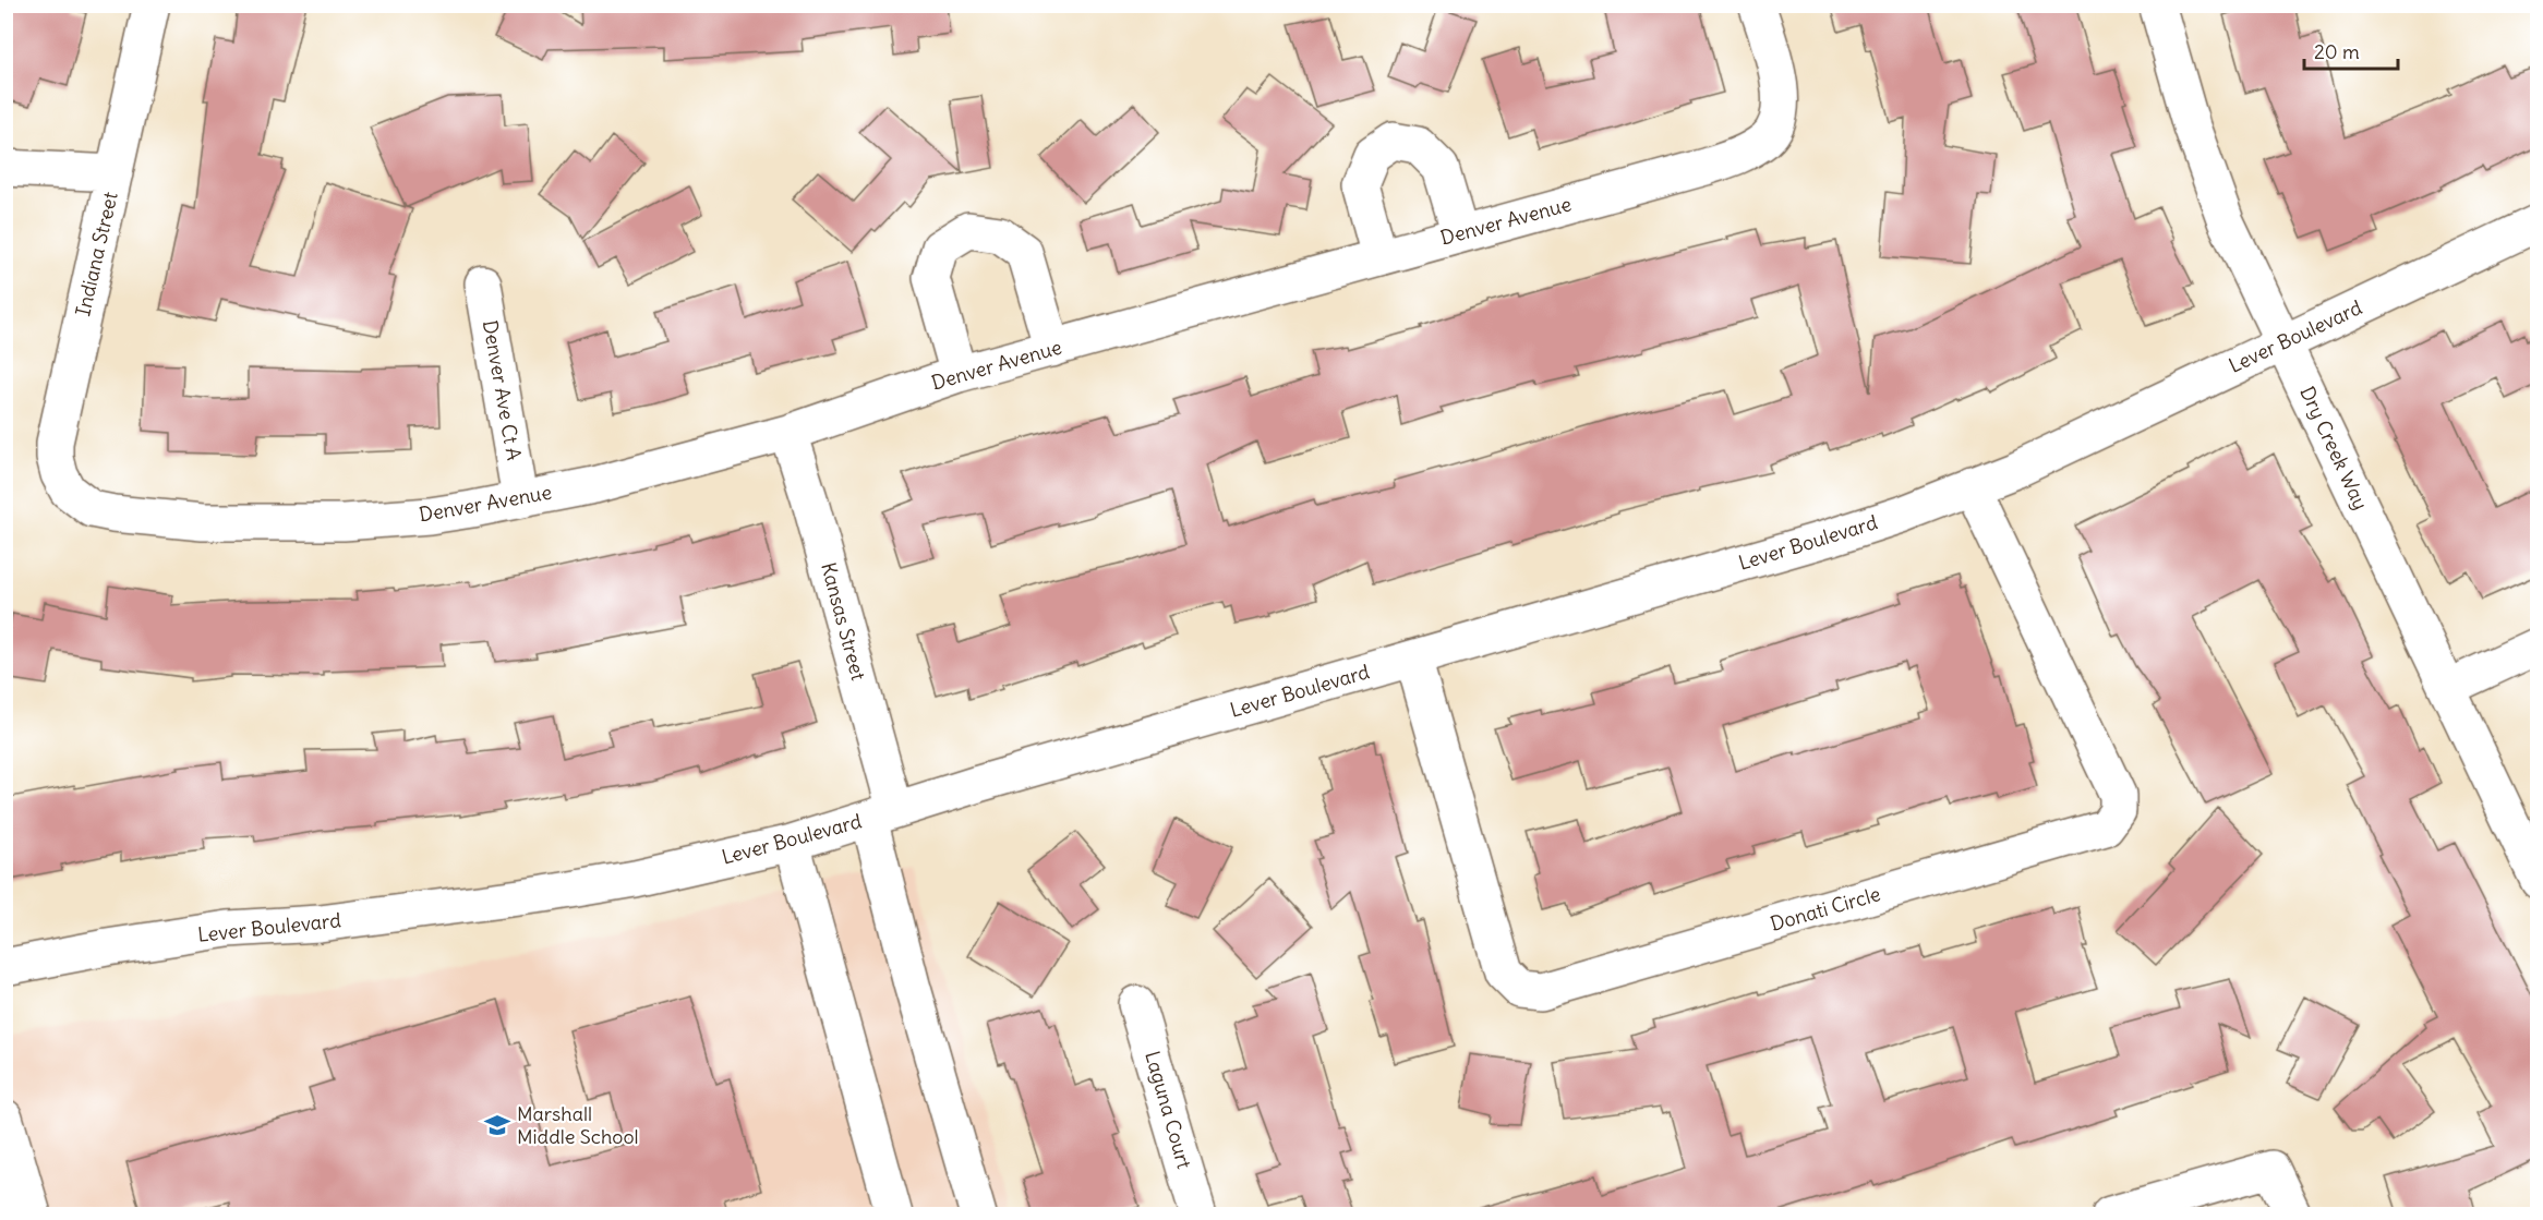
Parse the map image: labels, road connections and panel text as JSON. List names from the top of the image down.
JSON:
{
  "streets": {
    "street": [
      "Denver Avenue",
      "Indiana Street",
      "Lever Boulevard",
      "Denver Ave Ct A",
      "Dry Creek Way",
      "Kansas Street",
      "Donati Circle",
      "Laguna Court"
    ]
  },
  "crossings": [
    ["Denver Avenue", "Indiana Street"],
    ["Denver Avenue", "Denver Ave Ct A"],
    ["Denver Avenue", "Kansas Street"],
    ["Lever Boulevard", "Dry Creek Way"],
    ["Lever Boulevard", "Kansas Street"],
    ["Lever Boulevard", "Donati Circle"]
  ],
  "places": {
    "school or university": ["Marshall Middle School"]
  },
  "scale_bar": "20 m"
}
